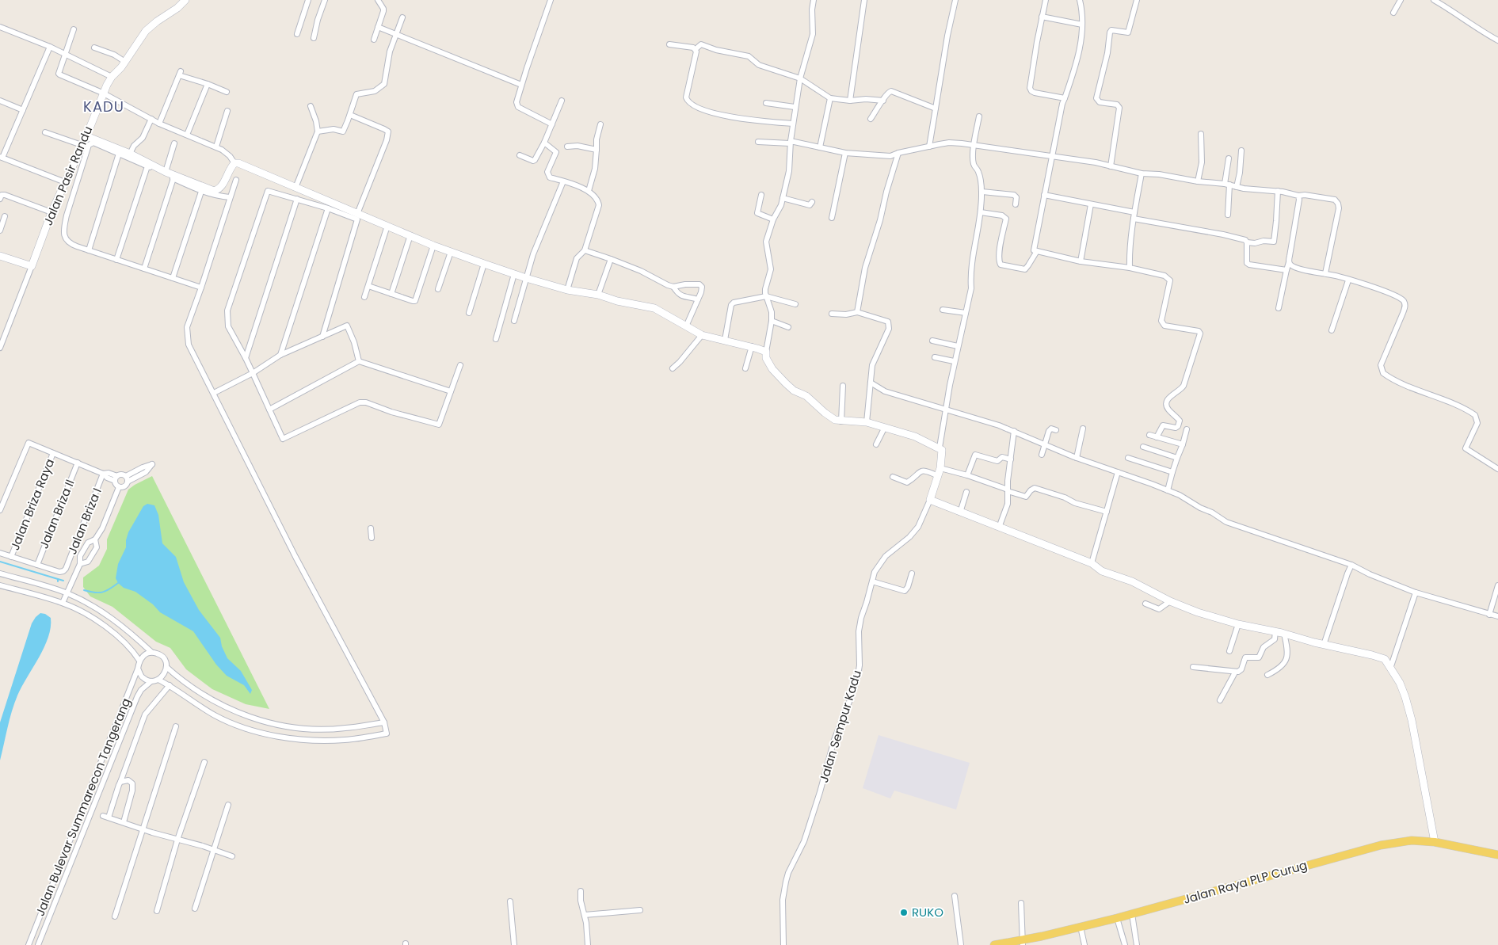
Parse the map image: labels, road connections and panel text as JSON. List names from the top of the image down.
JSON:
{
  "streets": {
    "main road": ["Jalan Raya PLP Curug"],
    "street": [
      "Jalan Pasir Randu",
      "Jalan Briza Raya",
      "Jalan Briza II",
      "Jalan Briza I",
      "Jalan Sempur Kadu",
      "Jalan Bulevar Summarecon Tangerang"
    ]
  },
  "crossings": [
    ["Jalan Briza II", "Jalan Briza I"]
  ],
  "districts": ["KADU"],
  "places": ["RUKO"]
}
